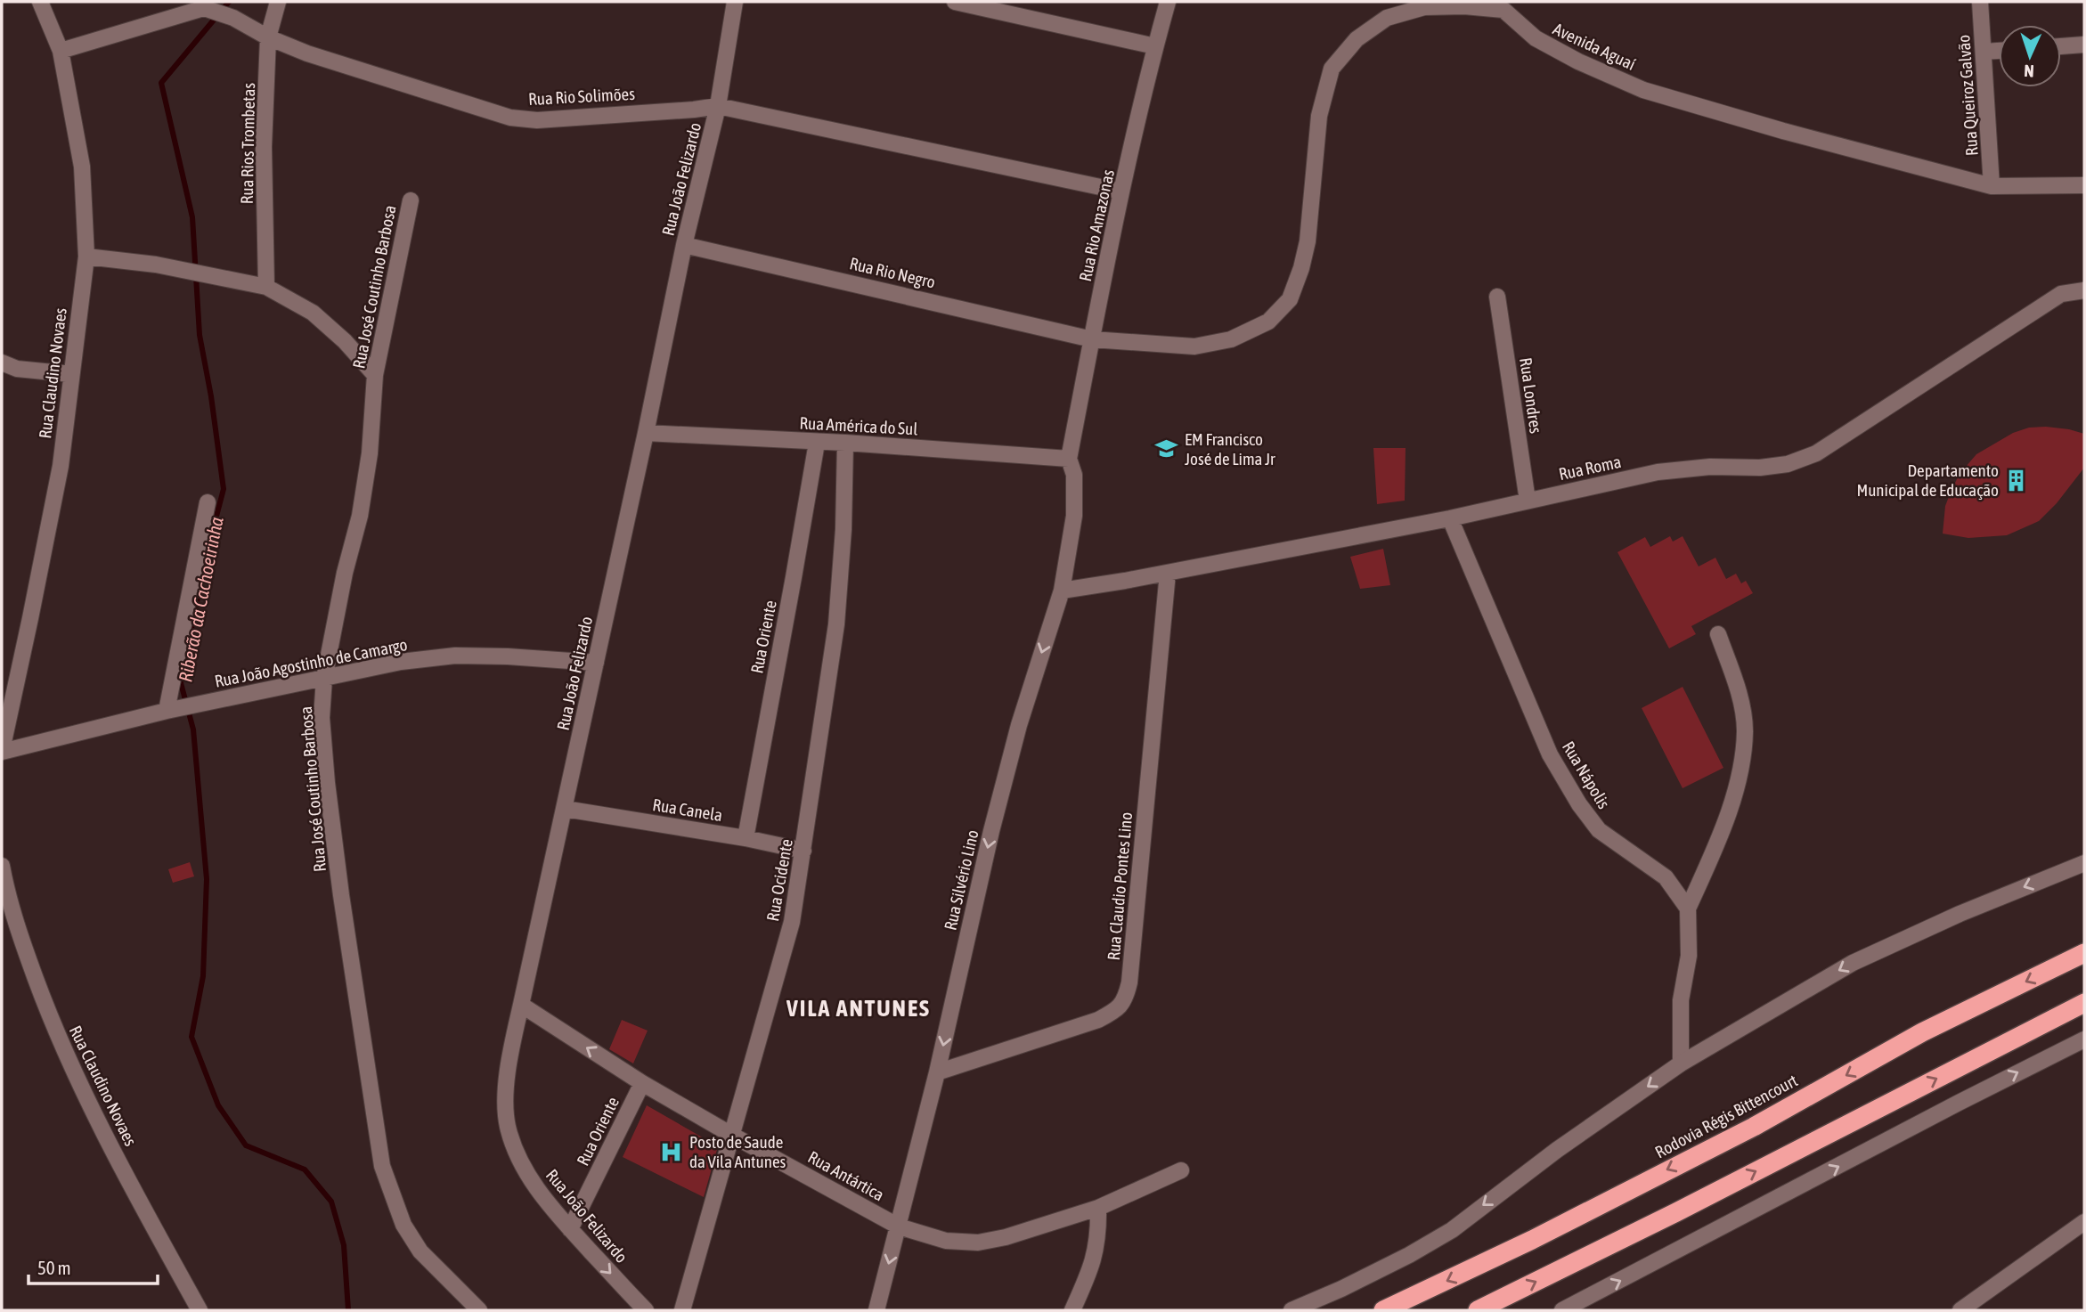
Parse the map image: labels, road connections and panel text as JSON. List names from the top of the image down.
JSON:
{
  "streets": {
    "highway": ["Rodovia Régis Bittencourt"],
    "street": [
      "Avenida Aguaí",
      "Rua Queiroz Galvão",
      "Rua Rio Solimões",
      "Rua Rios Trombetas",
      "Rua João Felizardo",
      "Rua Rio Amazonas",
      "Rua Rio Negro",
      "Rua José Coutinho Barbosa",
      "Rua Claudino Novaes",
      "Rua Londres",
      "Rua América do Sul",
      "Rua Roma",
      "Rua Oriente",
      "Rua João Agostinho de Camargo",
      "Rua Nápolis",
      "Rua Canela",
      "Rua Ocidente",
      "Rua Silvério Lino",
      "Rua Claudio Pontes Lino",
      "Rua Antártica"
    ]
  },
  "crossings": [
    ["Avenida Aguaí", "Rua Queiroz Galvão"],
    ["Avenida Aguaí", "Rua Rio Amazonas"],
    ["Avenida Aguaí", "Rua Rio Negro"],
    ["Rua Rio Solimões", "Rua Rios Trombetas"],
    ["Rua Rio Solimões", "Rua João Felizardo"],
    ["Rua Rio Solimões", "Rua Rio Amazonas"],
    ["Rua Rio Solimões", "Rua Claudino Novaes"],
    ["Rua João Felizardo", "Rua Rio Negro"],
    ["Rua João Felizardo", "Rua América do Sul"],
    ["Rua João Felizardo", "Rua Oriente"],
    ["Rua João Felizardo", "Rua João Agostinho de Camargo"],
    ["Rua João Felizardo", "Rua Canela"],
    ["Rua João Felizardo", "Rua Antártica"],
    ["Rua Rio Amazonas", "Rua Rio Negro"],
    ["Rua Rio Amazonas", "Rua América do Sul"],
    ["Rua Rio Amazonas", "Rua Silvério Lino"],
    ["Rua José Coutinho Barbosa", "Rua João Agostinho de Camargo"],
    ["Rua Claudino Novaes", "Rua João Agostinho de Camargo"],
    ["Rua Londres", "Rua Roma"],
    ["Rua América do Sul", "Rua Oriente"],
    ["Rua América do Sul", "Rua Ocidente"],
    ["Rua América do Sul", "Rua Silvério Lino"],
    ["Rua Roma", "Rua Nápolis"],
    ["Rua Roma", "Rua Silvério Lino"],
    ["Rua Roma", "Rua Claudio Pontes Lino"],
    ["Rua Oriente", "Rua Canela"],
    ["Rua Oriente", "Rua Antártica"],
    ["Rua Canela", "Rua Ocidente"],
    ["Rua Ocidente", "Rua Antártica"],
    ["Rua Silvério Lino", "Rua Claudio Pontes Lino"],
    ["Rua Silvério Lino", "Rua Antártica"]
  ],
  "one_way": ["Rua Silvério Lino"],
  "districts": ["VILA ANTUNES"],
  "water": ["Riberão da Cachoeirinha"],
  "places": {
    "school or university": ["EM Francisco José de Lima Jr"],
    "building": ["Departamento Municipal de Educação"],
    "hospital": ["Posto de Saude da Vila Antunes"]
  },
  "scale_bar": "50 m",
  "north": "bottom"
}
